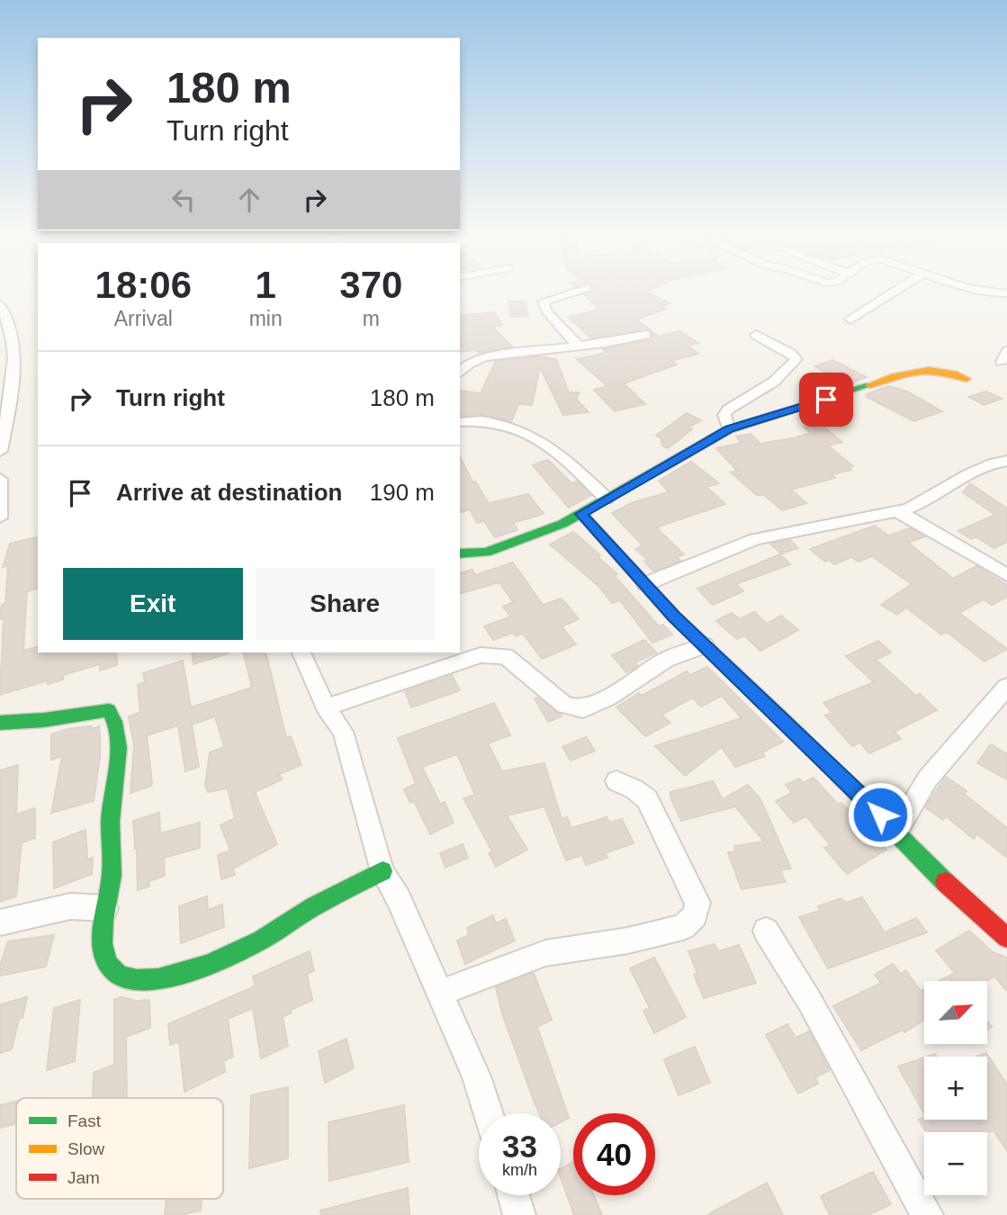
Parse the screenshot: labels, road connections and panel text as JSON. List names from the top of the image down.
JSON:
{
  "legend": ["Fast", "Slow", "Jam"],
  "north": "top right",
  "page": {
    "turn": ["180 m", "Turn right"],
    "eta": [
      "18:06",
      "Arrival",
      "1",
      "min",
      "370",
      "m"
    ],
    "list": [
      {
        "name": "Turn right",
        "value": "180 m"
      },
      {
        "name": "Arrive at destination",
        "value": "190 m"
      }
    ],
    "buttons": ["Exit", "Share"],
    "map_buttons": ["+", "−"],
    "speed": "33 km/h",
    "limit": "40"
  }
}
